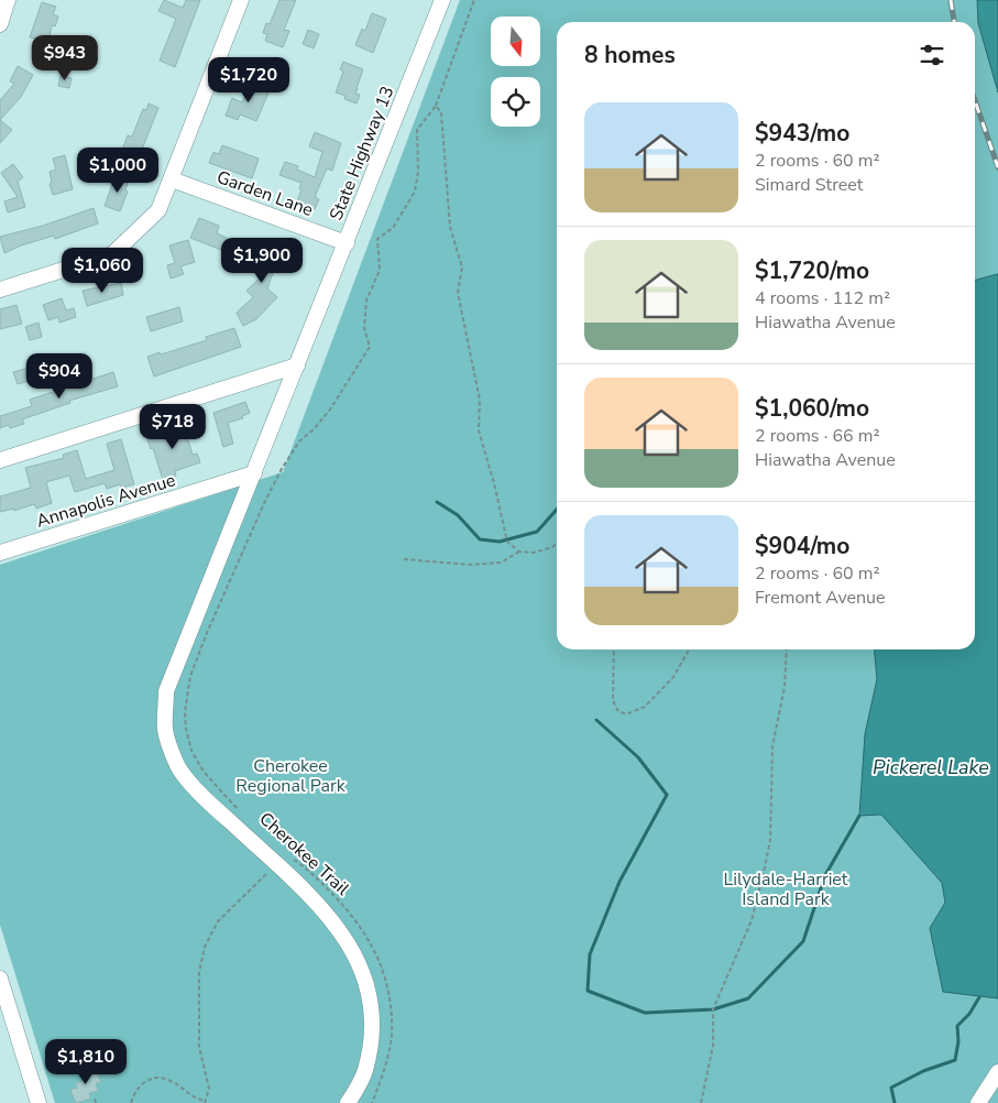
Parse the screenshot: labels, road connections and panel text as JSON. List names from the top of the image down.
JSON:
{
  "streets": {
    "street": ["State Highway 13", "Garden Lane", "Annapolis Avenue"],
    "path": ["Cherokee Trail"]
  },
  "crossings": [
    ["State Highway 13", "Garden Lane"],
    ["State Highway 13", "Annapolis Avenue"]
  ],
  "water": ["Pickerel Lake"],
  "parks": ["Cherokee Regional Park", "Lilydale-Harriet Island Park"],
  "north": "bottom",
  "page": {
    "heading": "8 homes",
    "price": [
      "$943",
      "$1,720",
      "$1,000",
      "$1,900",
      "$1,060",
      "$904",
      "$718",
      "$1,810"
    ],
    "list": [
      {
        "name": "$943/mo",
        "note": "2 rooms · 60 m² · Simard Street"
      },
      {
        "name": "$1,720/mo",
        "note": "4 rooms · 112 m² · Hiawatha Avenue"
      },
      {
        "name": "$1,060/mo",
        "note": "2 rooms · 66 m² · Hiawatha Avenue"
      },
      {
        "name": "$904/mo",
        "note": "2 rooms · 60 m² · Fremont Avenue"
      }
    ]
  }
}
